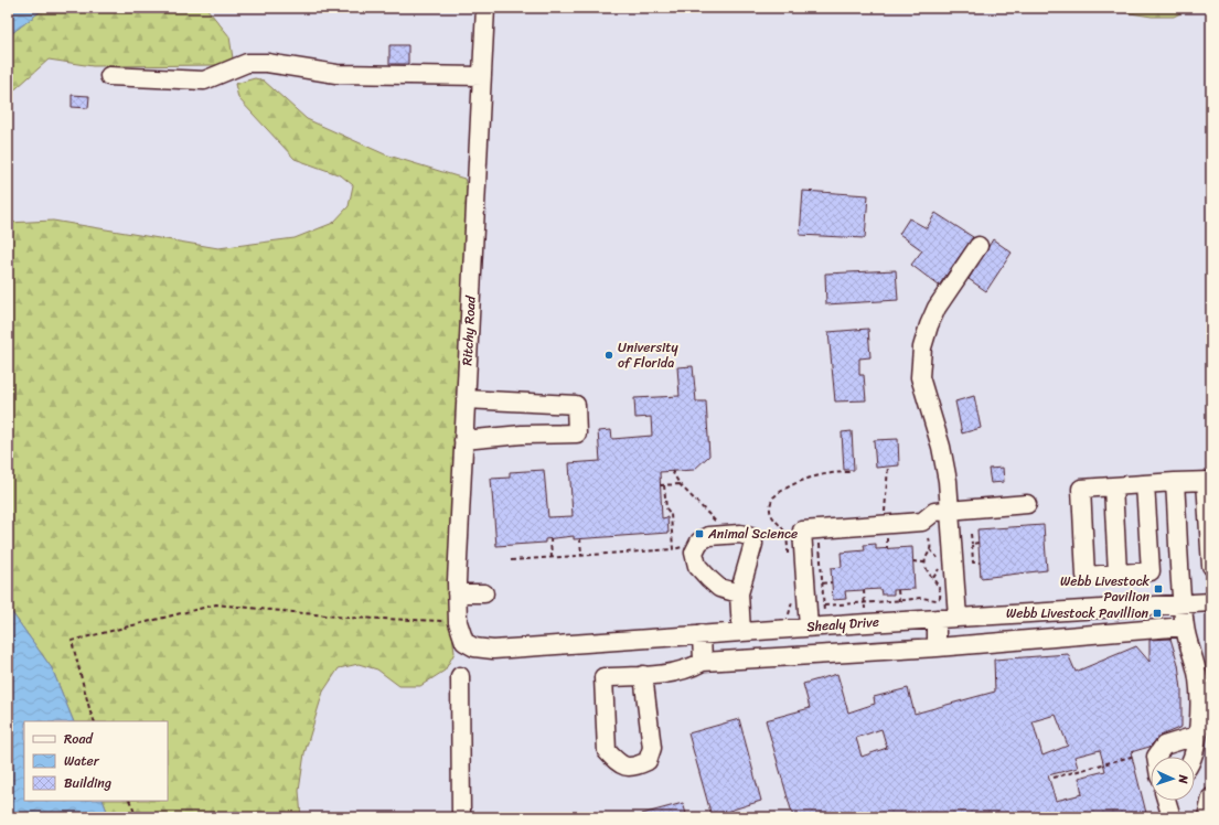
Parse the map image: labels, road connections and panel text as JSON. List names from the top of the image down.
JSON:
{
  "streets": {
    "street": ["Ritchy Road", "Shealy Drive"]
  },
  "crossings": [
    ["Ritchy Road", "Shealy Drive"]
  ],
  "places": {
    "other": ["University of Florida"],
    "transit": ["Animal Science", "Webb Livestock Pavilion", "Webb Livestock Pavillion"]
  },
  "legend": ["Road", "Water", "Building"],
  "north": "right"
}
